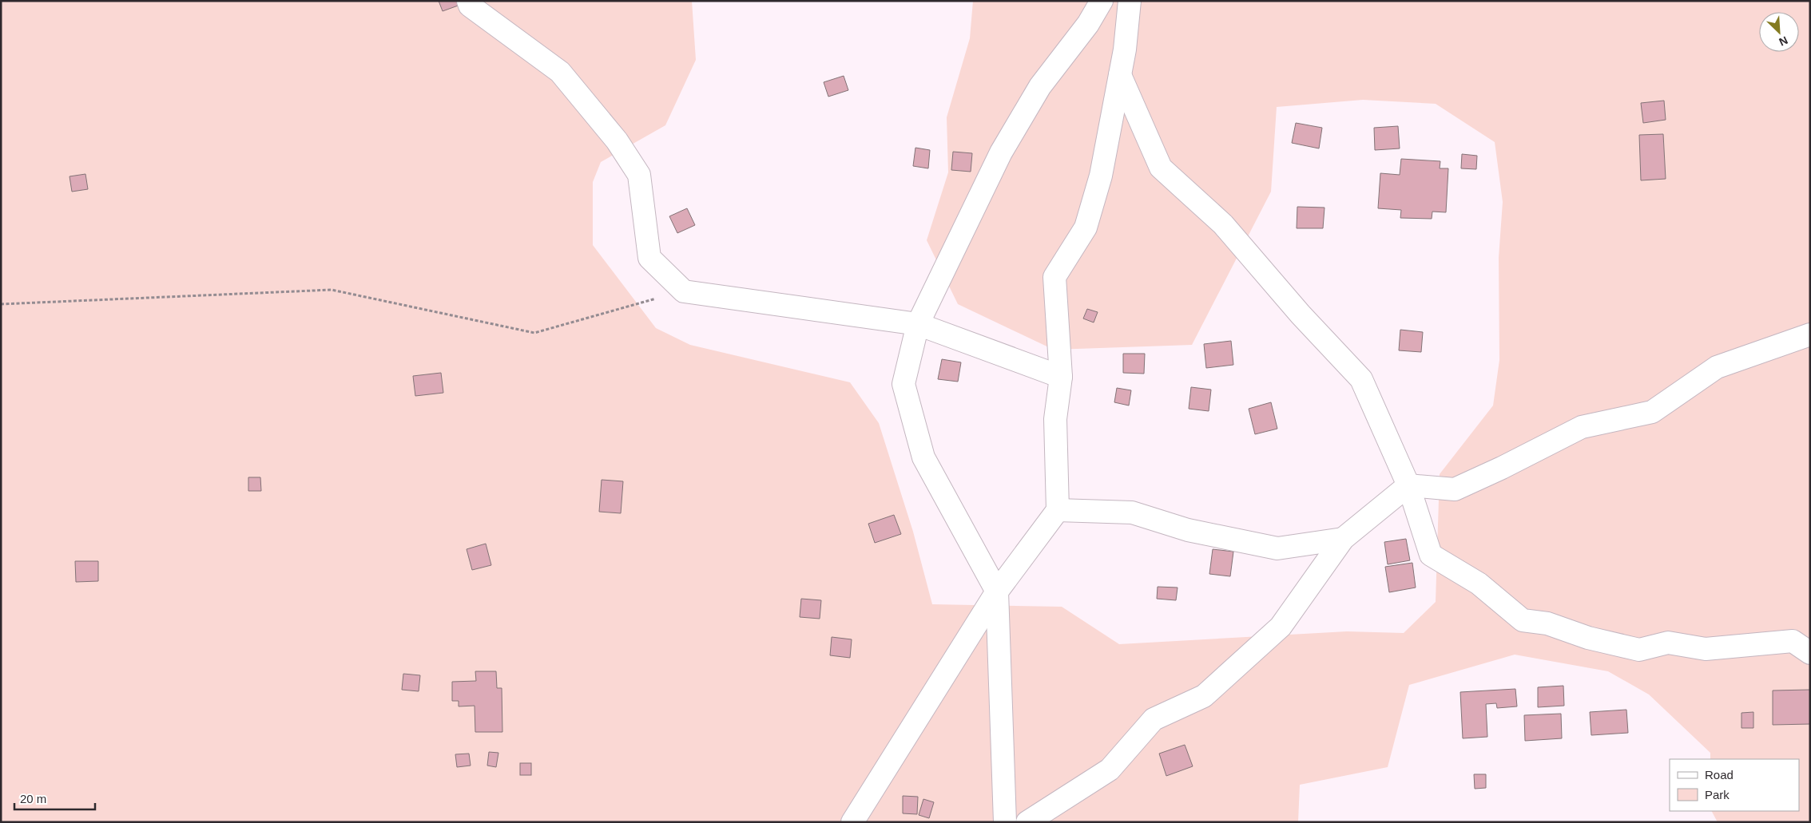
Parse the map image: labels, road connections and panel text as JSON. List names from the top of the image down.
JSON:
{
  "legend": ["Road", "Park"],
  "scale_bar": "20 m",
  "north": "bottom right"
}
